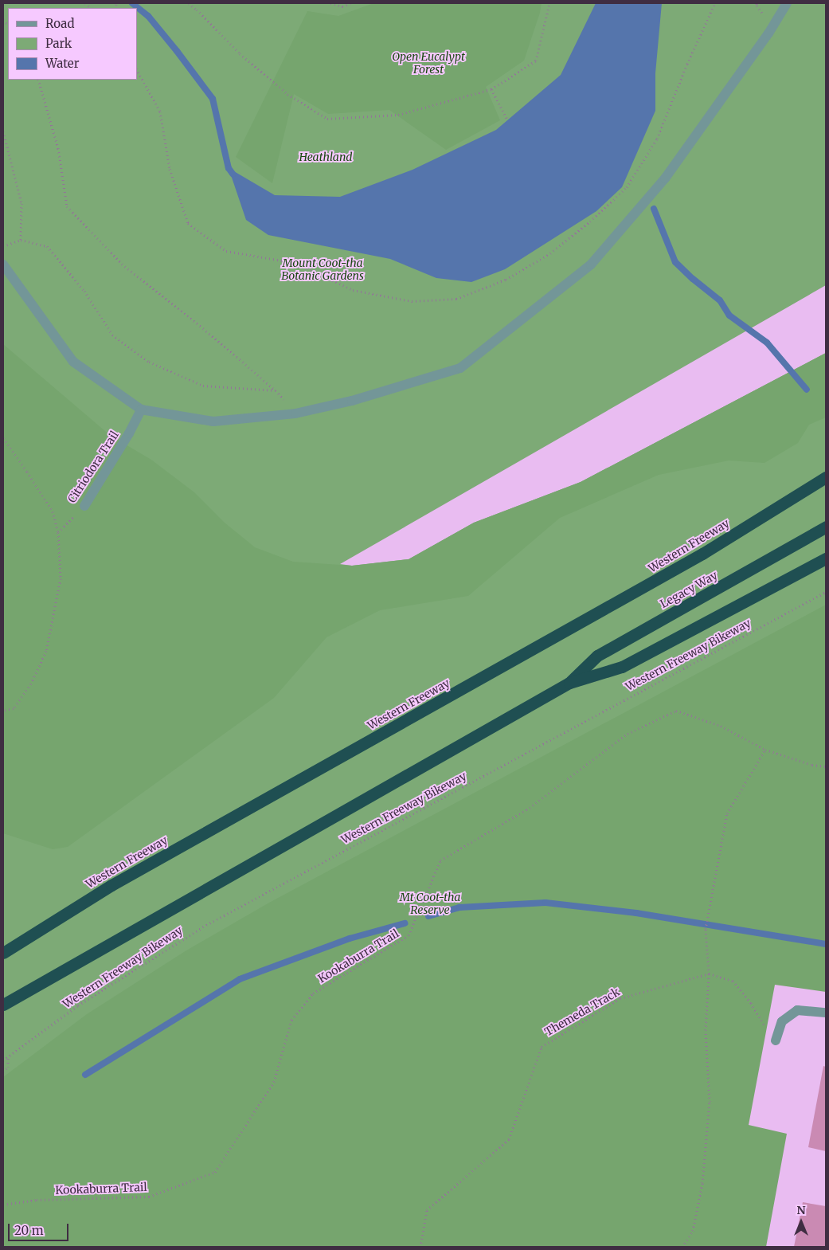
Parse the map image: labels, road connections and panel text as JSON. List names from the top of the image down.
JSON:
{
  "streets": {
    "highway": ["Western Freeway", "Legacy Way"],
    "street": ["Citriodora Trail"],
    "path": ["Western Freeway Bikeway", "Kookaburra Trail", "Themeda Track"]
  },
  "parks": [
    "Open Eucalypt Forest",
    "Heathland",
    "Mount Coot-tha Botanic Gardens",
    "Mt Coot-tha Reserve"
  ],
  "legend": ["Road", "Park", "Water"],
  "scale_bar": "20 m",
  "north": "top"
}
